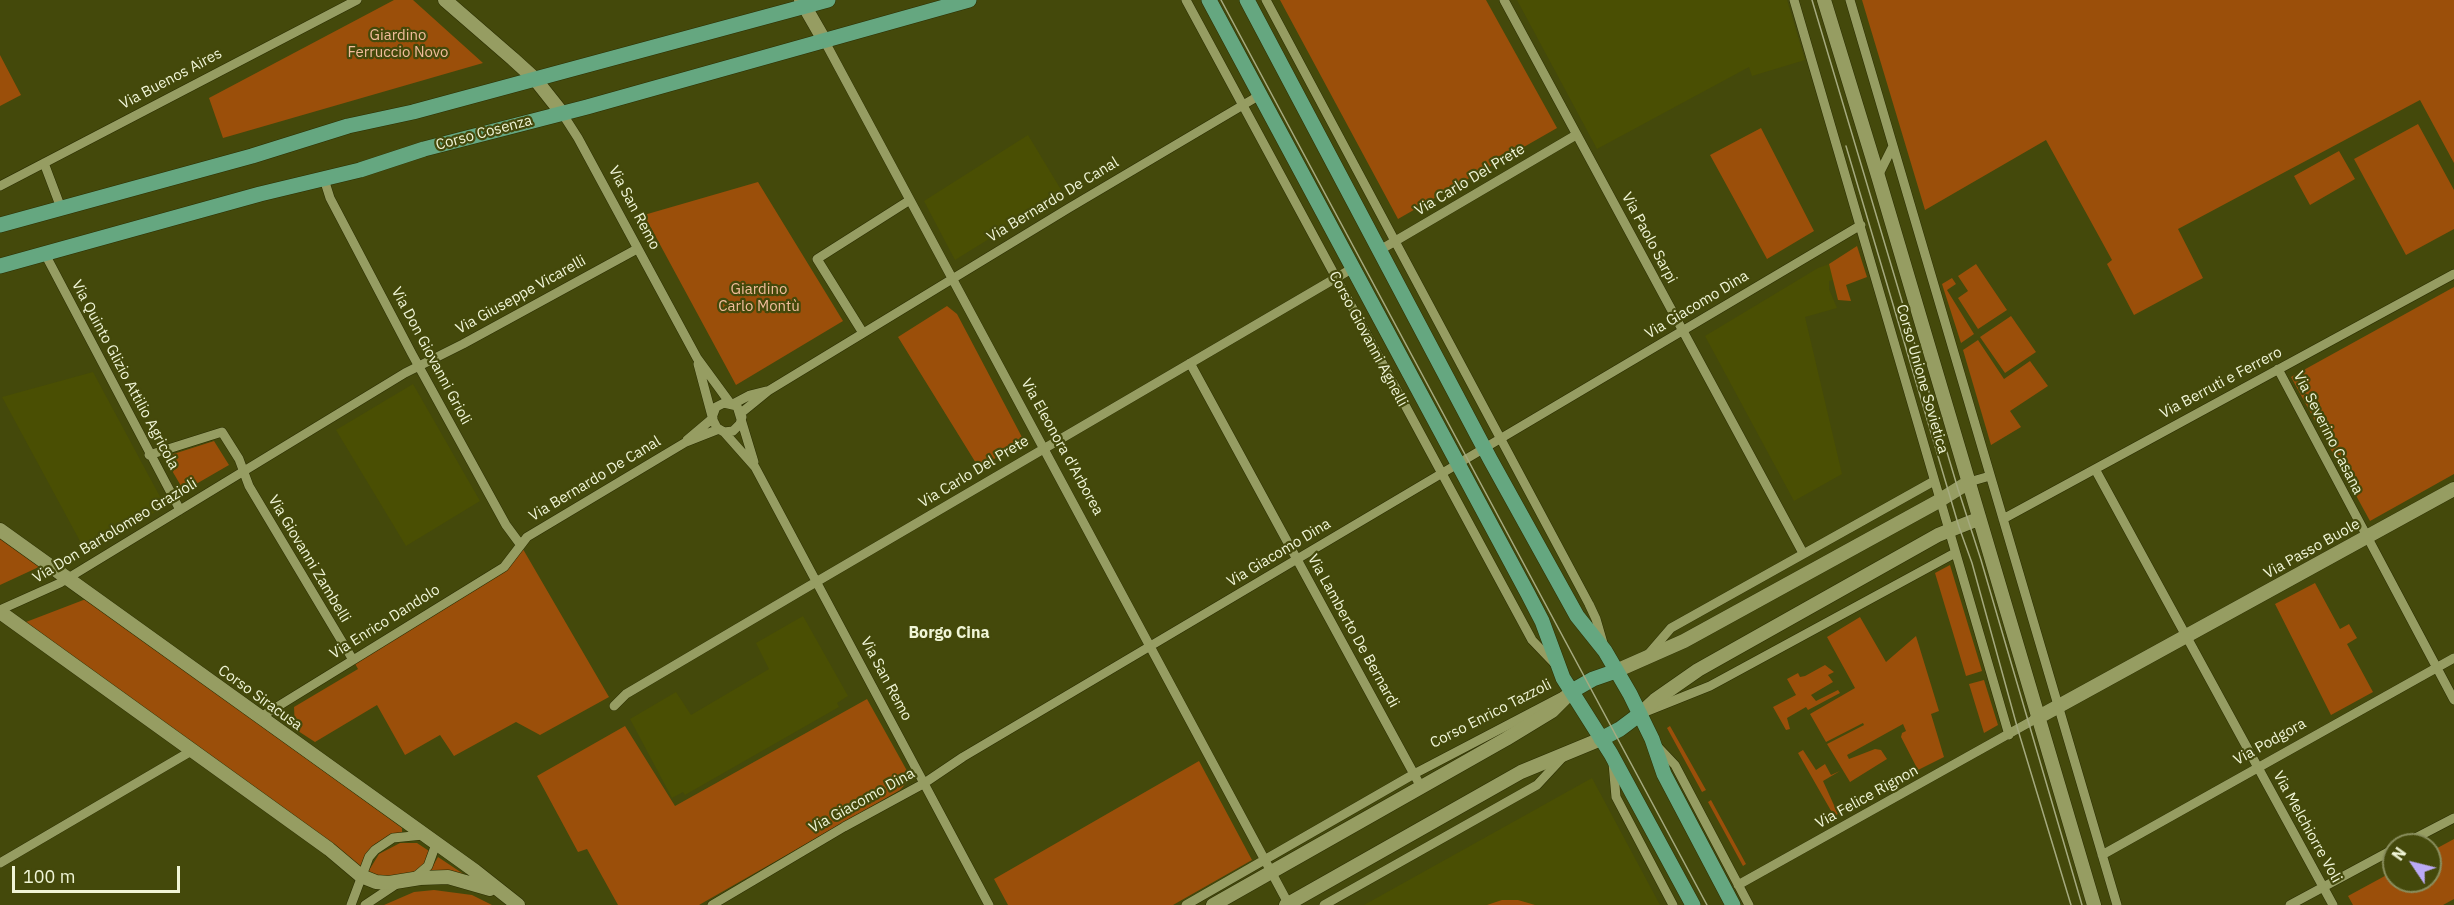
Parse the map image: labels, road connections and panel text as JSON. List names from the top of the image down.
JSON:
{
  "streets": {
    "main road": ["Corso Cosenza", "Corso Giovanni Agnelli"],
    "street": [
      "Via Buenos Aires",
      "Via Carlo Del Prete",
      "Via Bernardo De Canal",
      "Via San Remo",
      "Via Paolo Sarpi",
      "Via Giuseppe Vicarelli",
      "Via Giacomo Dina",
      "Via Don Giovanni Grioli",
      "Via Quinto Glizio Attilio Agricola",
      "Corso Unione Sovietica",
      "Via Berruti e Ferrero",
      "Via Severino Casana",
      "Via Eleonora d'Arborea",
      "Via Don Bartolomeo Grazioli",
      "Via Passo Buole",
      "Via Giovanni Zambelli",
      "Via Enrico Dandolo",
      "Via Lamberto De Bernardi",
      "Corso Siracusa",
      "Corso Enrico Tazzoli",
      "Via Podgora",
      "Via Felice Rignon",
      "Via Melchiorre Voli"
    ]
  },
  "crossings": [
    ["Corso Cosenza", "Via San Remo"],
    ["Corso Cosenza", "Via Don Giovanni Grioli"],
    ["Corso Cosenza", "Via Quinto Glizio Attilio Agricola"],
    ["Corso Cosenza", "Via Eleonora d'Arborea"],
    ["Via Carlo Del Prete", "Via San Remo"],
    ["Via Carlo Del Prete", "Via Paolo Sarpi"],
    ["Via Carlo Del Prete", "Corso Giovanni Agnelli"],
    ["Via Carlo Del Prete", "Via Eleonora d'Arborea"],
    ["Via Carlo Del Prete", "Via Lamberto De Bernardi"],
    ["Via Bernardo De Canal", "Via San Remo"],
    ["Via Bernardo De Canal", "Corso Giovanni Agnelli"],
    ["Via Bernardo De Canal", "Via Don Giovanni Grioli"],
    ["Via Bernardo De Canal", "Via Eleonora d'Arborea"],
    ["Via Bernardo De Canal", "Via Enrico Dandolo"],
    ["Via San Remo", "Via Giuseppe Vicarelli"],
    ["Via San Remo", "Via Giacomo Dina"],
    ["Via Paolo Sarpi", "Via Giacomo Dina"],
    ["Via Giuseppe Vicarelli", "Via Don Giovanni Grioli"],
    ["Via Giuseppe Vicarelli", "Via Don Bartolomeo Grazioli"],
    ["Via Giacomo Dina", "Corso Giovanni Agnelli"],
    ["Via Giacomo Dina", "Corso Unione Sovietica"],
    ["Via Giacomo Dina", "Via Eleonora d'Arborea"],
    ["Via Giacomo Dina", "Via Lamberto De Bernardi"],
    ["Corso Giovanni Agnelli", "Corso Enrico Tazzoli"],
    ["Via Don Giovanni Grioli", "Via Don Bartolomeo Grazioli"],
    ["Via Don Giovanni Grioli", "Via Enrico Dandolo"],
    ["Via Quinto Glizio Attilio Agricola", "Via Don Bartolomeo Grazioli"],
    ["Corso Unione Sovietica", "Via Passo Buole"],
    ["Corso Unione Sovietica", "Via Felice Rignon"],
    ["Via Berruti e Ferrero", "Via Severino Casana"],
    ["Via Severino Casana", "Via Passo Buole"],
    ["Via Severino Casana", "Via Podgora"],
    ["Via Eleonora d'Arborea", "Corso Enrico Tazzoli"],
    ["Via Don Bartolomeo Grazioli", "Via Giovanni Zambelli"],
    ["Via Don Bartolomeo Grazioli", "Corso Siracusa"],
    ["Via Passo Buole", "Via Melchiorre Voli"],
    ["Via Giovanni Zambelli", "Via Enrico Dandolo"],
    ["Via Enrico Dandolo", "Corso Siracusa"],
    ["Via Lamberto De Bernardi", "Corso Enrico Tazzoli"],
    ["Via Podgora", "Via Melchiorre Voli"]
  ],
  "districts": ["Borgo Cina"],
  "parks": ["Giardino Ferruccio Novo", "Giardino Carlo Montù"],
  "scale_bar": "100 m",
  "north": "top left"
}
